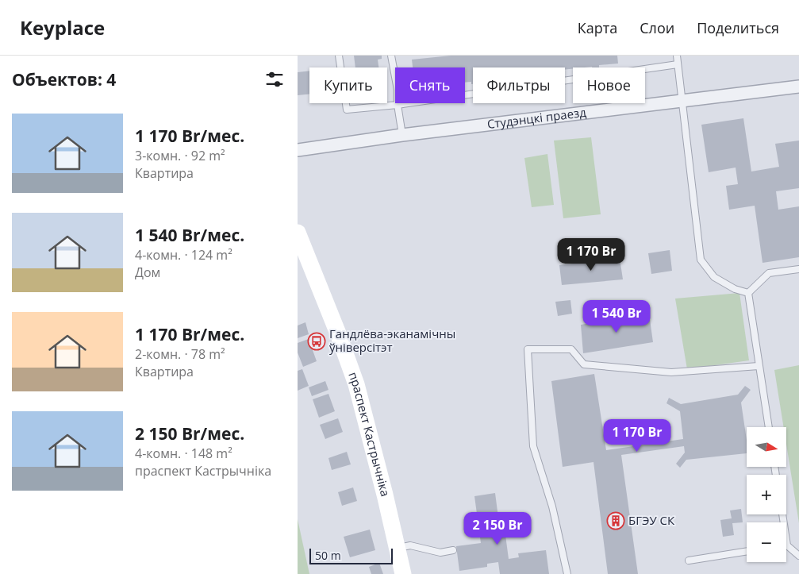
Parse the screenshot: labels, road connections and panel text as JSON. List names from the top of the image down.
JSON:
{
  "streets": {
    "main road": ["праспект Кастрычніка"],
    "street": ["Студэнцкі праезд"]
  },
  "places": {
    "bus stop": ["Гандлёва-эканамічны ўніверсітэт"],
    "building": ["БГЭУ СК"]
  },
  "scale_bar": "50 m",
  "north": "right",
  "page": {
    "header": "Keyplace",
    "nav": ["Карта", "Слои", "Поделиться"],
    "heading": "Объектов: 4",
    "chip": [
      "Купить",
      "Снять",
      "Фильтры",
      "Новое"
    ],
    "list": [
      {
        "name": "1 170 Br/мес.",
        "note": "3-комн. · 92 m² · Квартира"
      },
      {
        "name": "1 540 Br/мес.",
        "note": "4-комн. · 124 m² · Дом"
      },
      {
        "name": "1 170 Br/мес.",
        "note": "2-комн. · 78 m² · Квартира"
      },
      {
        "name": "2 150 Br/мес.",
        "note": "4-комн. · 148 m² · праспект Кастрычніка"
      }
    ],
    "price": [
      "1 170 Br",
      "1 540 Br",
      "1 170 Br",
      "2 150 Br"
    ],
    "map_buttons": ["+", "−"],
    "scale": "50 m"
  }
}
